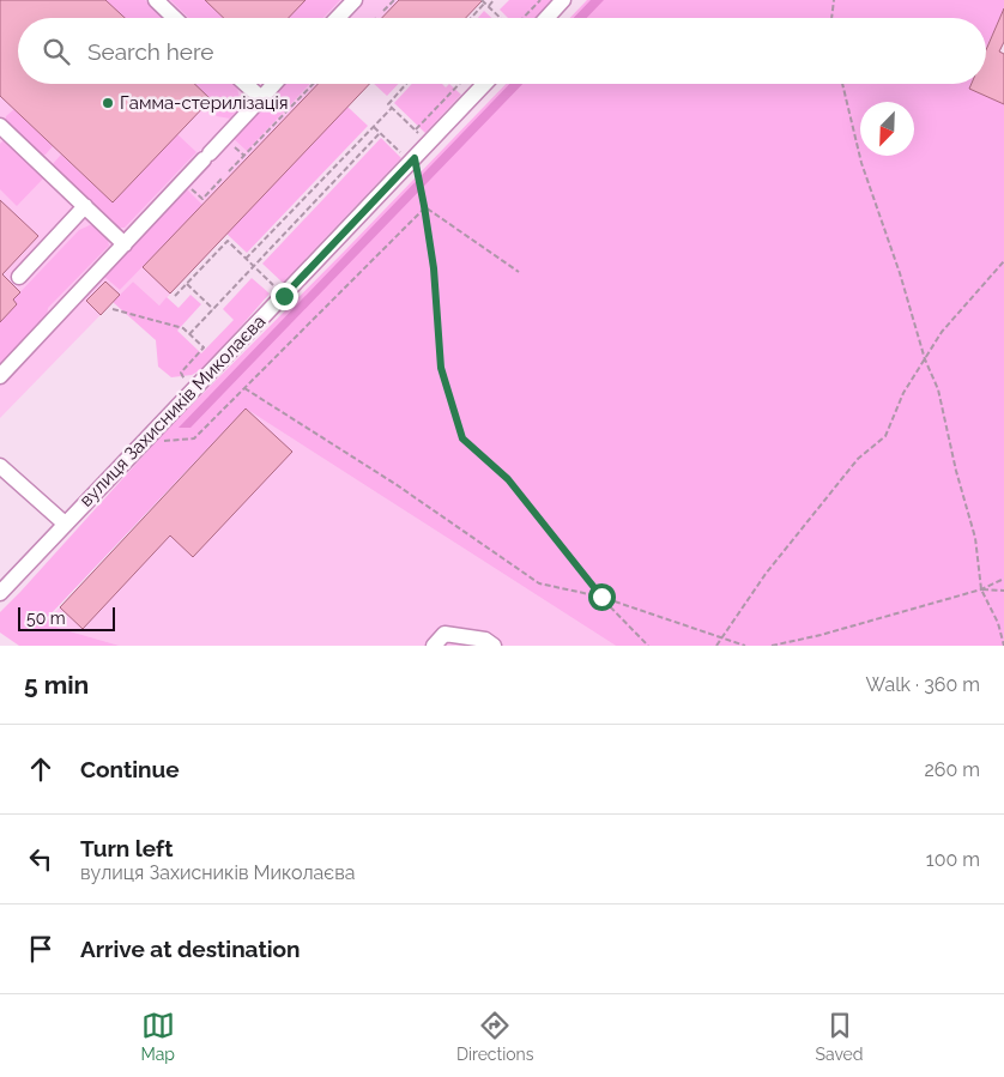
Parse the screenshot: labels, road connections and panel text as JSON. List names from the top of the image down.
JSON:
{
  "streets": {
    "street": ["вулиця Захисників Миколаєва"]
  },
  "places": ["Гамма-стерилізація"],
  "scale_bar": "50 m",
  "north": "bottom left",
  "page": {
    "search": "Search here",
    "scale": "50 m",
    "heading": ["5 min", "Walk · 360 m"],
    "list": [
      ["Continue", "260 m"],
      ["Turn left", "вулиця Захисників Миколаєва", "100 m"],
      "Arrive at destination"
    ],
    "nav": ["Map", "Directions", "Saved"]
  }
}
